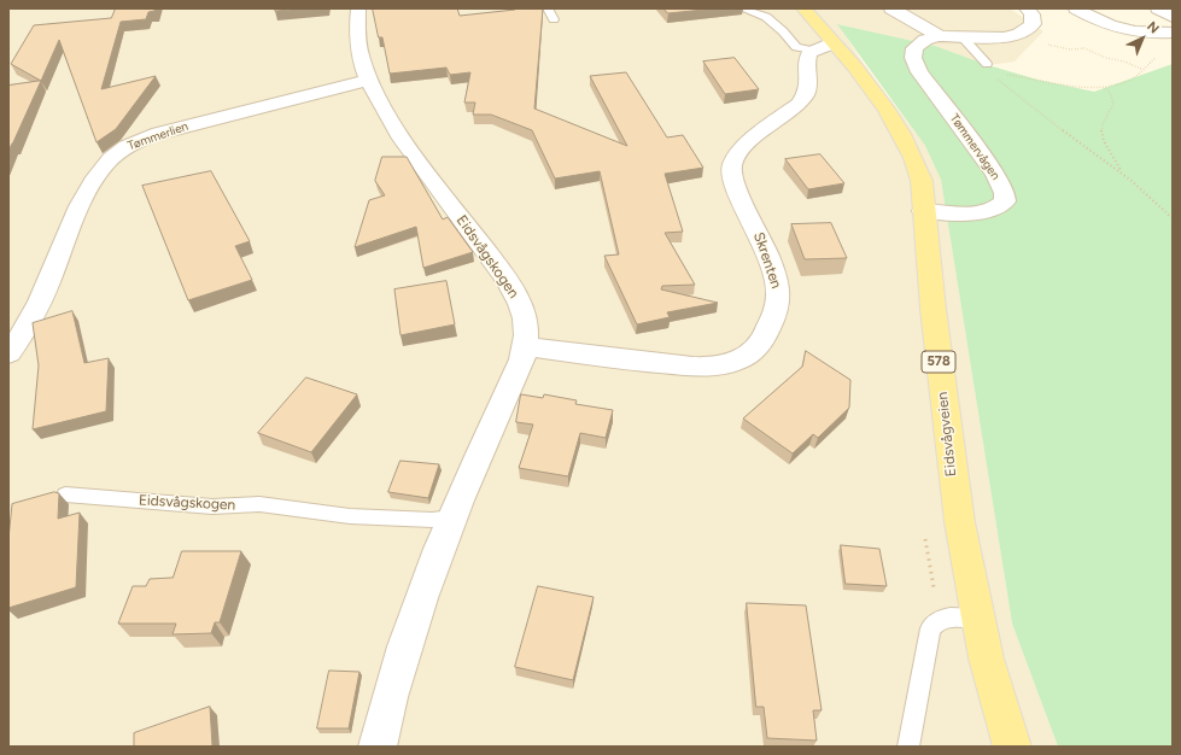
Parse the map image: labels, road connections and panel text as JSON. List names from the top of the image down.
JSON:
{
  "streets": {
    "main road": ["578", "Eidsvågveien"],
    "street": [
      "Tømmerlien",
      "Tømmervågen",
      "Eidsvågskogen",
      "Skrenten"
    ]
  },
  "crossings": [
    ["Tømmerlien", "Eidsvågskogen"],
    ["Tømmervågen", "Eidsvågveien"],
    ["Eidsvågskogen", "Skrenten"],
    ["Skrenten", "Eidsvågveien"]
  ],
  "north": "top right"
}
